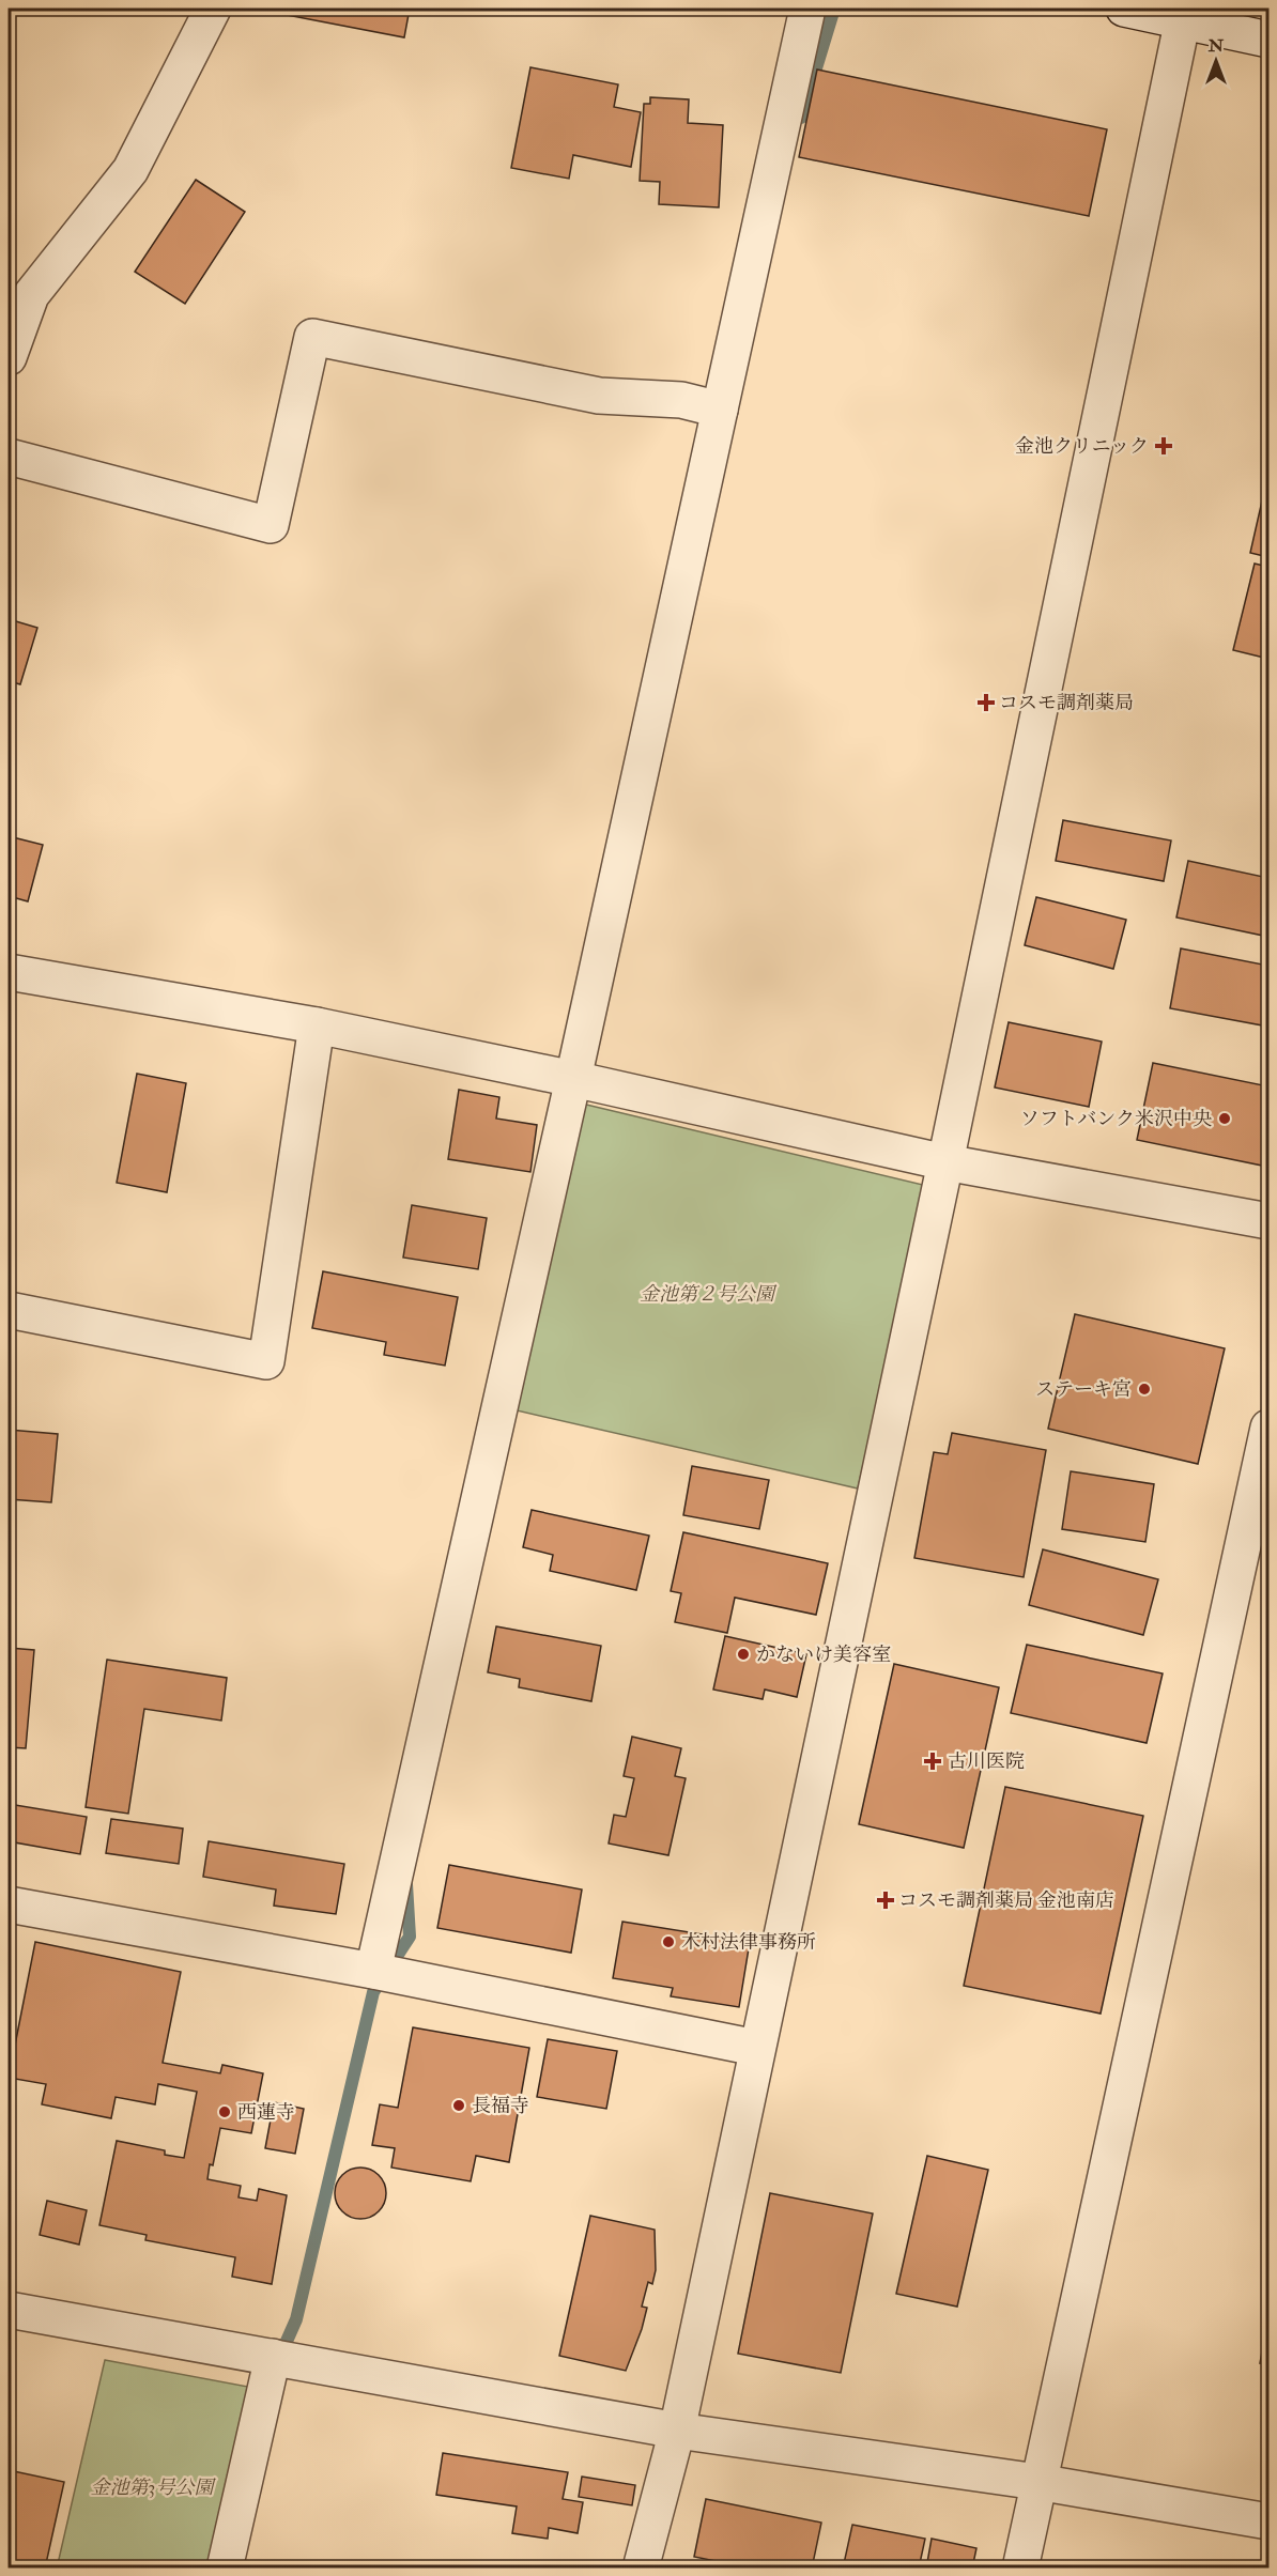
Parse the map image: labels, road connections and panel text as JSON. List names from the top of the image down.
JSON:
{
  "parks": ["金池第２号公園", "金池第3号公園"],
  "places": {
    "health": [
      "金池クリニック",
      "コスモ調剤薬局",
      "古川医院",
      "コスモ調剤薬局 金池南店"
    ],
    "other": [
      "ソフトバンク米沢中央",
      "ステーキ宮",
      "かないけ美容室",
      "木村法律事務所",
      "長福寺",
      "西蓮寺"
    ]
  },
  "north": "top"
}
